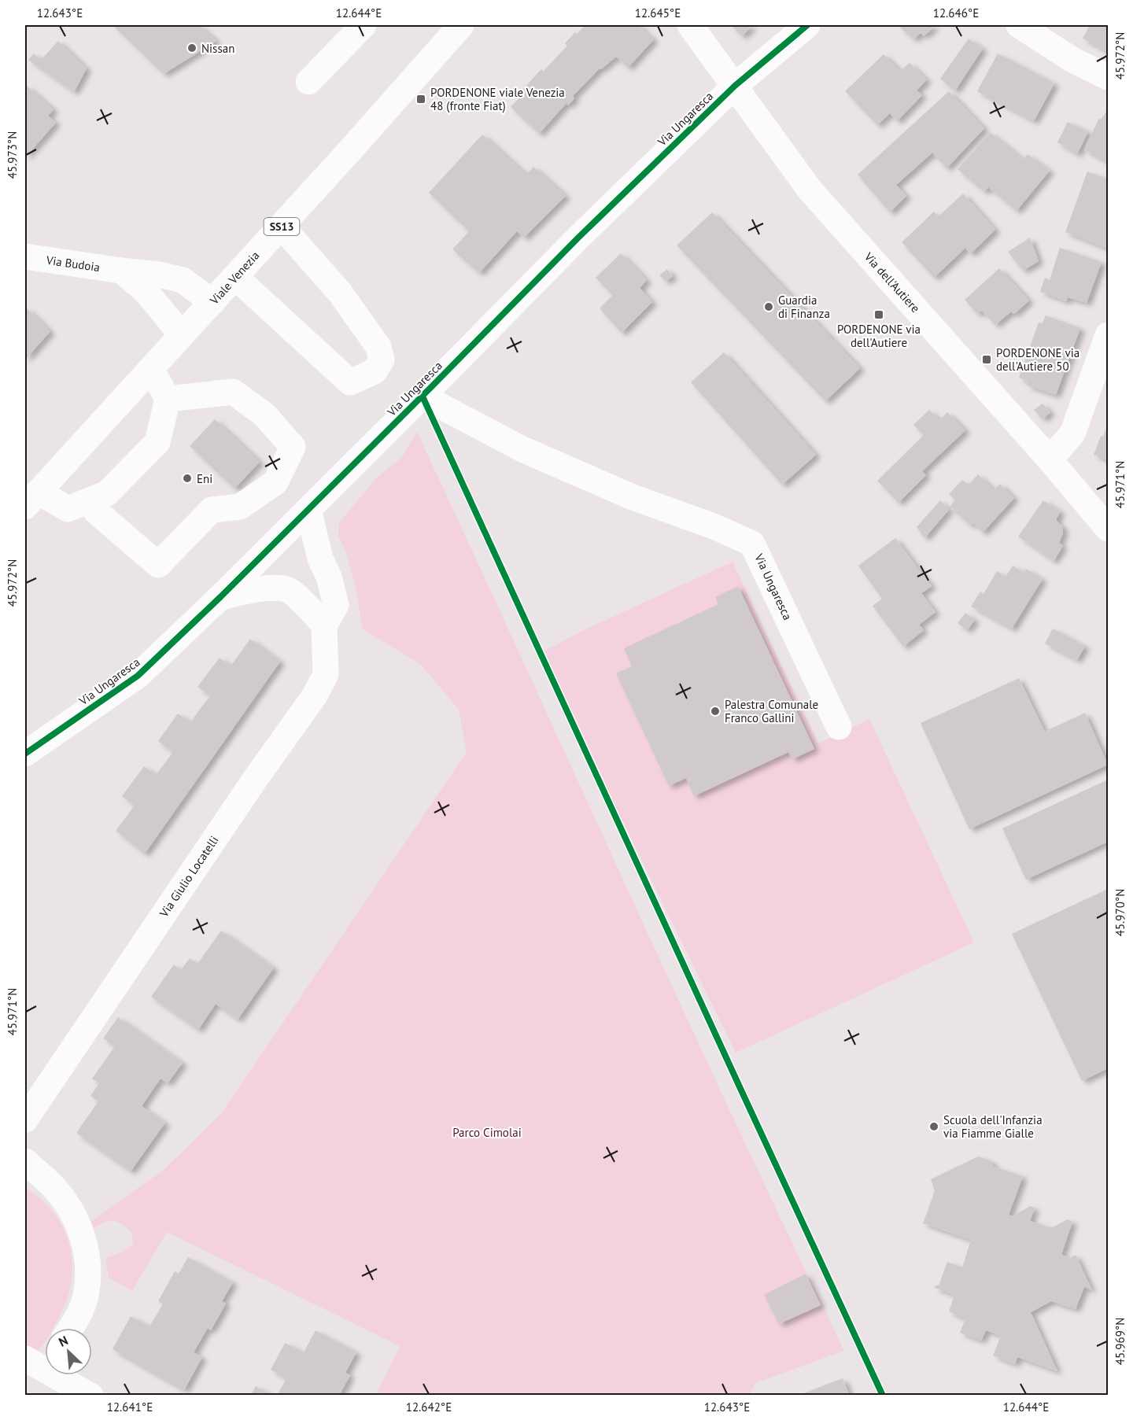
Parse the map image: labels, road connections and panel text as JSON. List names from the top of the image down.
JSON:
{
  "streets": {
    "street": [
      "Via Ungaresca",
      "SS13",
      "Via Budoia",
      "Viale Venezia",
      "Via dell'Autiere",
      "Via Giulio Locatelli"
    ]
  },
  "crossings": [
    ["Via Ungaresca", "Via dell'Autiere"],
    ["Via Budoia", "Viale Venezia"]
  ],
  "parks": ["Parco Cimolai"],
  "places": {
    "other": [
      "Nissan",
      "Guardia di Finanza",
      "Eni",
      "Palestra Comunale Franco Gallini",
      "Scuola dell'Infanzia via Fiamme Gialle"
    ],
    "transit": ["PORDENONE viale Venezia 48 (fronte Fiat)", "PORDENONE via dell'Autiere", "PORDENONE via dell'Autiere 50"]
  },
  "north": "top left",
  "coordinates": [
    "12.643°E",
    "12.644°E",
    "12.645°E",
    "12.646°E",
    "45.972°N",
    "45.973°N",
    "45.971°N",
    "45.970°N",
    "45.969°N",
    "12.641°E",
    "12.642°E"
  ]
}
